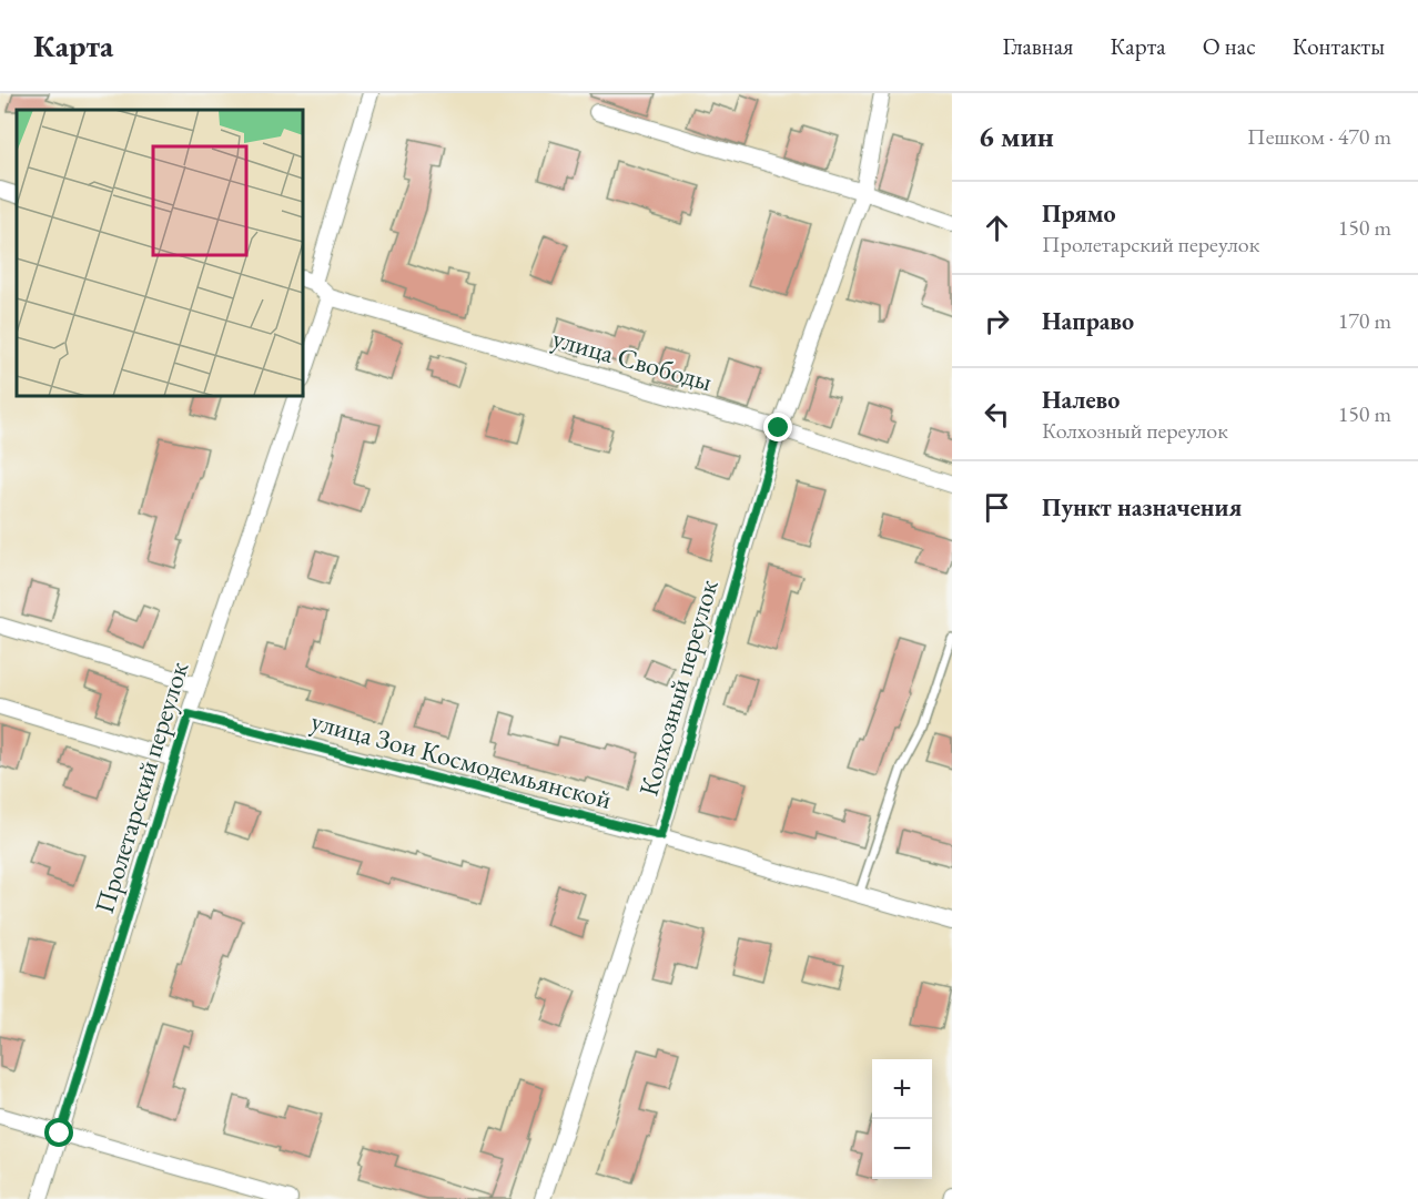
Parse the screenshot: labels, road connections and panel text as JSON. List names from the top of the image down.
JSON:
{
  "streets": {
    "street": [
      "улица Свободы",
      "Колхозный переулок",
      "улица Зои Космодемьянской",
      "Пролетарский переулок"
    ]
  },
  "crossings": [
    ["улица Свободы", "Колхозный переулок"],
    ["Колхозный переулок", "улица Зои Космодемьянской"],
    ["улица Зои Космодемьянской", "Пролетарский переулок"]
  ],
  "page": {
    "header": "Карта",
    "nav": [
      "Главная",
      "Карта",
      "О нас",
      "Контакты"
    ],
    "heading": ["6 мин", "Пешком · 470 m"],
    "list": [
      ["Прямо", "Пролетарский переулок", "150 m"],
      ["Направо", "170 m"],
      ["Налево", "Колхозный переулок", "150 m"],
      "Пункт назначения"
    ],
    "map_buttons": ["+", "−"]
  }
}
